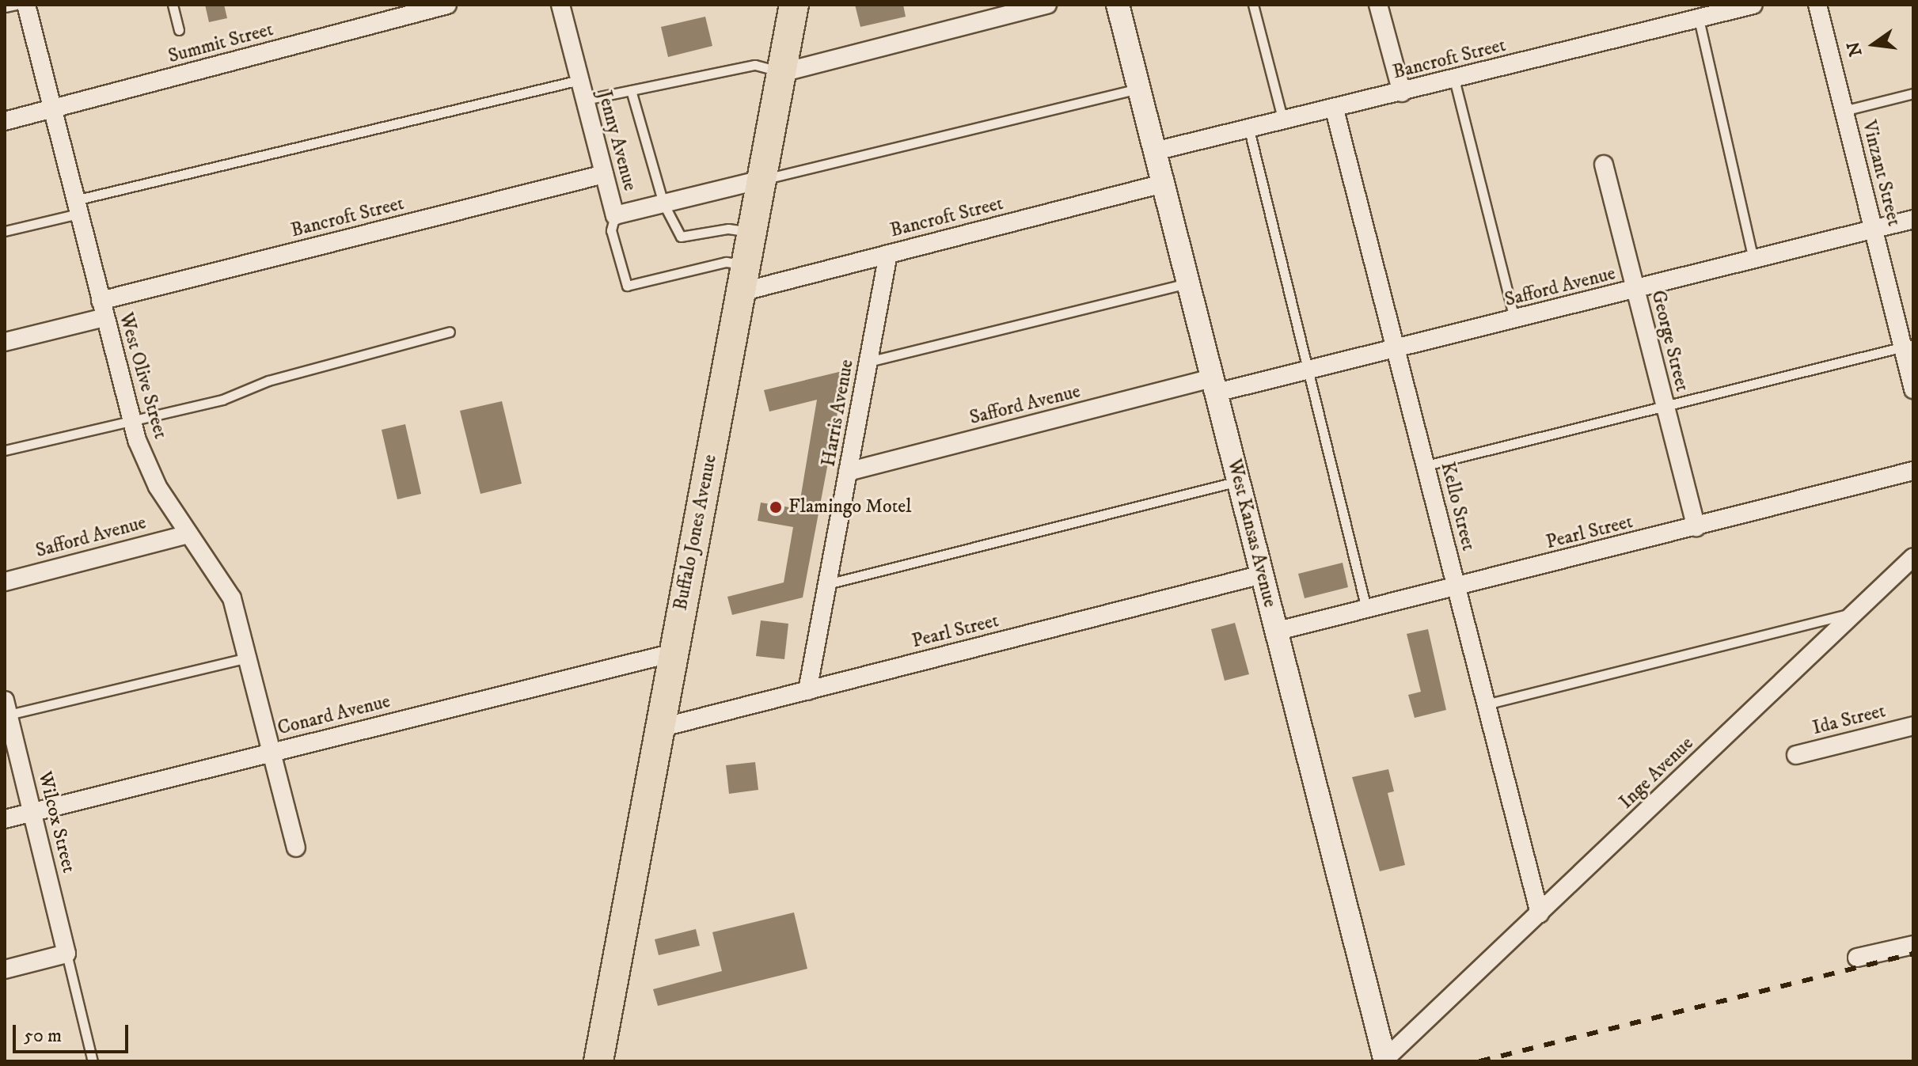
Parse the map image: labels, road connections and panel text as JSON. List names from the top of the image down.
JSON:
{
  "streets": {
    "main road": ["Buffalo Jones Avenue"],
    "street": [
      "Summit Street",
      "Bancroft Street",
      "Jenny Avenue",
      "Vinzant Street",
      "Safford Avenue",
      "George Street",
      "West Olive Street",
      "Harris Avenue",
      "Kello Street",
      "Pearl Street",
      "West Kansas Avenue",
      "Conard Avenue",
      "Ida Street",
      "Inge Avenue",
      "Wilcox Street"
    ]
  },
  "crossings": [
    ["Summit Street", "West Olive Street"],
    ["Bancroft Street", "Jenny Avenue"],
    ["Bancroft Street", "West Olive Street"],
    ["Bancroft Street", "Harris Avenue"],
    ["Bancroft Street", "Kello Street"],
    ["Bancroft Street", "Buffalo Jones Avenue"],
    ["Bancroft Street", "West Kansas Avenue"],
    ["Jenny Avenue", "Buffalo Jones Avenue"],
    ["Vinzant Street", "Safford Avenue"],
    ["Safford Avenue", "George Street"],
    ["Safford Avenue", "West Olive Street"],
    ["Safford Avenue", "Harris Avenue"],
    ["Safford Avenue", "Kello Street"],
    ["Safford Avenue", "West Kansas Avenue"],
    ["George Street", "Pearl Street"],
    ["West Olive Street", "Conard Avenue"],
    ["Harris Avenue", "Pearl Street"],
    ["Kello Street", "Pearl Street"],
    ["Kello Street", "Inge Avenue"],
    ["Buffalo Jones Avenue", "Pearl Street"],
    ["Buffalo Jones Avenue", "Conard Avenue"],
    ["Pearl Street", "West Kansas Avenue"],
    ["West Kansas Avenue", "Inge Avenue"],
    ["Conard Avenue", "Wilcox Street"]
  ],
  "places": ["Flamingo Motel"],
  "scale_bar": "50 m",
  "north": "left"
}
